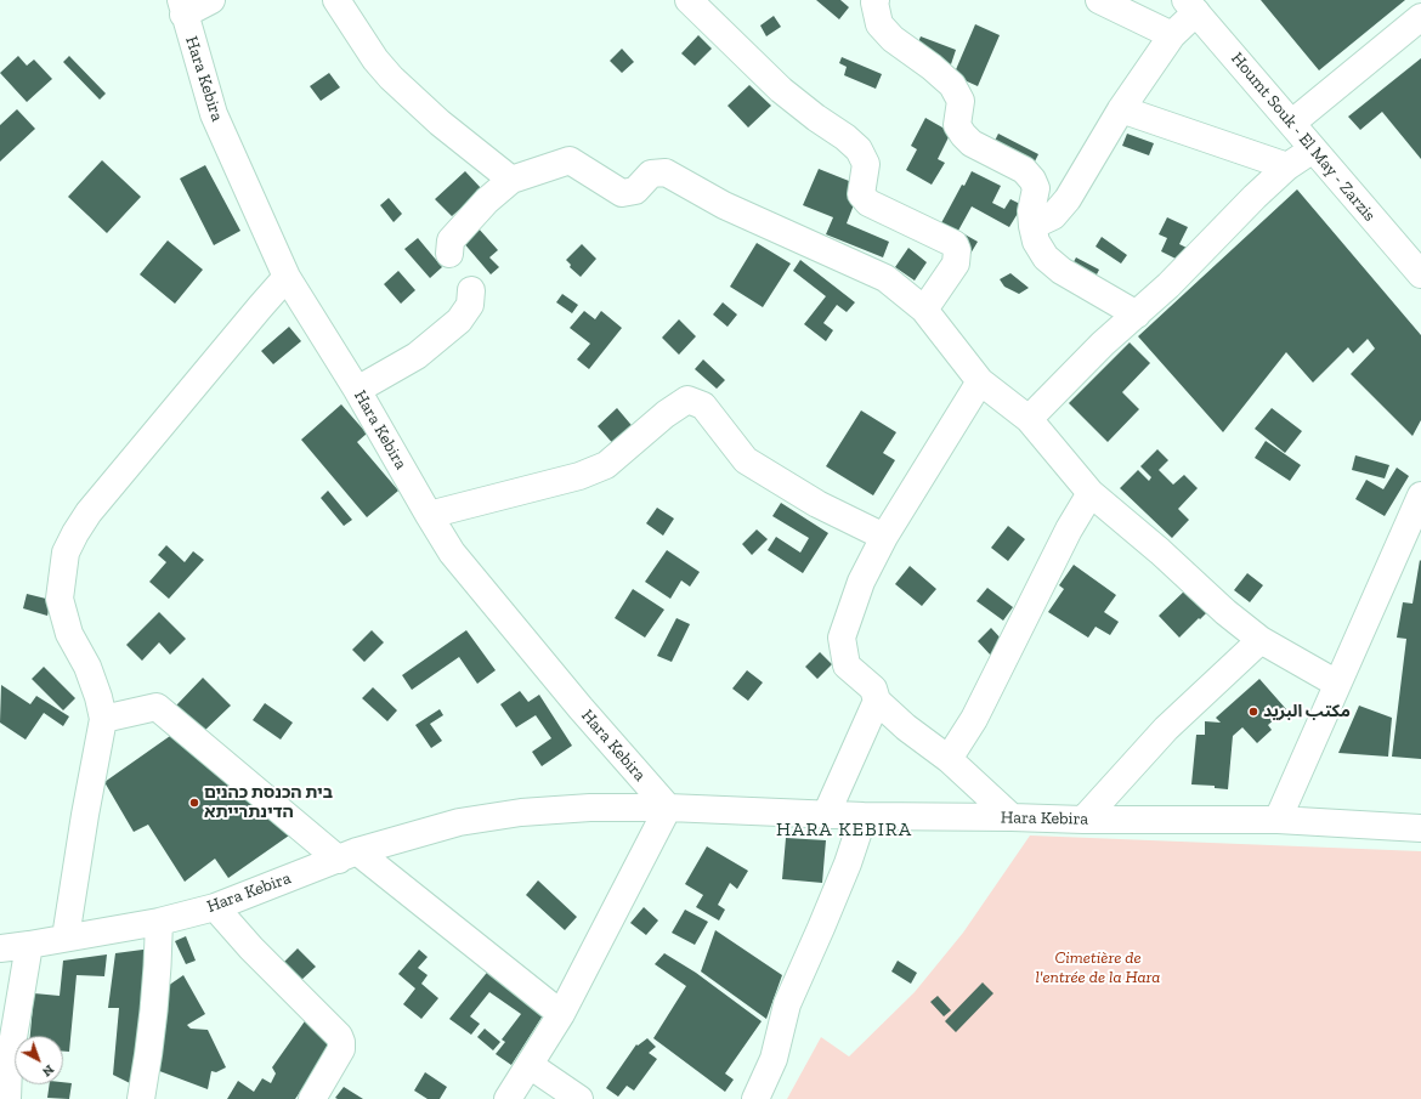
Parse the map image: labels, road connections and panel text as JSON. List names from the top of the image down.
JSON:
{
  "streets": {
    "street": ["Hara Kebira", "Houmt Souk - El May - Zarzis"]
  },
  "districts": ["HARA KEBIRA"],
  "parks": ["Cimetière de l'entrée de la Hara"],
  "places": ["مكتب البريد", "בית הכנסת כהנים הדינתרייתא"],
  "north": "bottom right"
}
